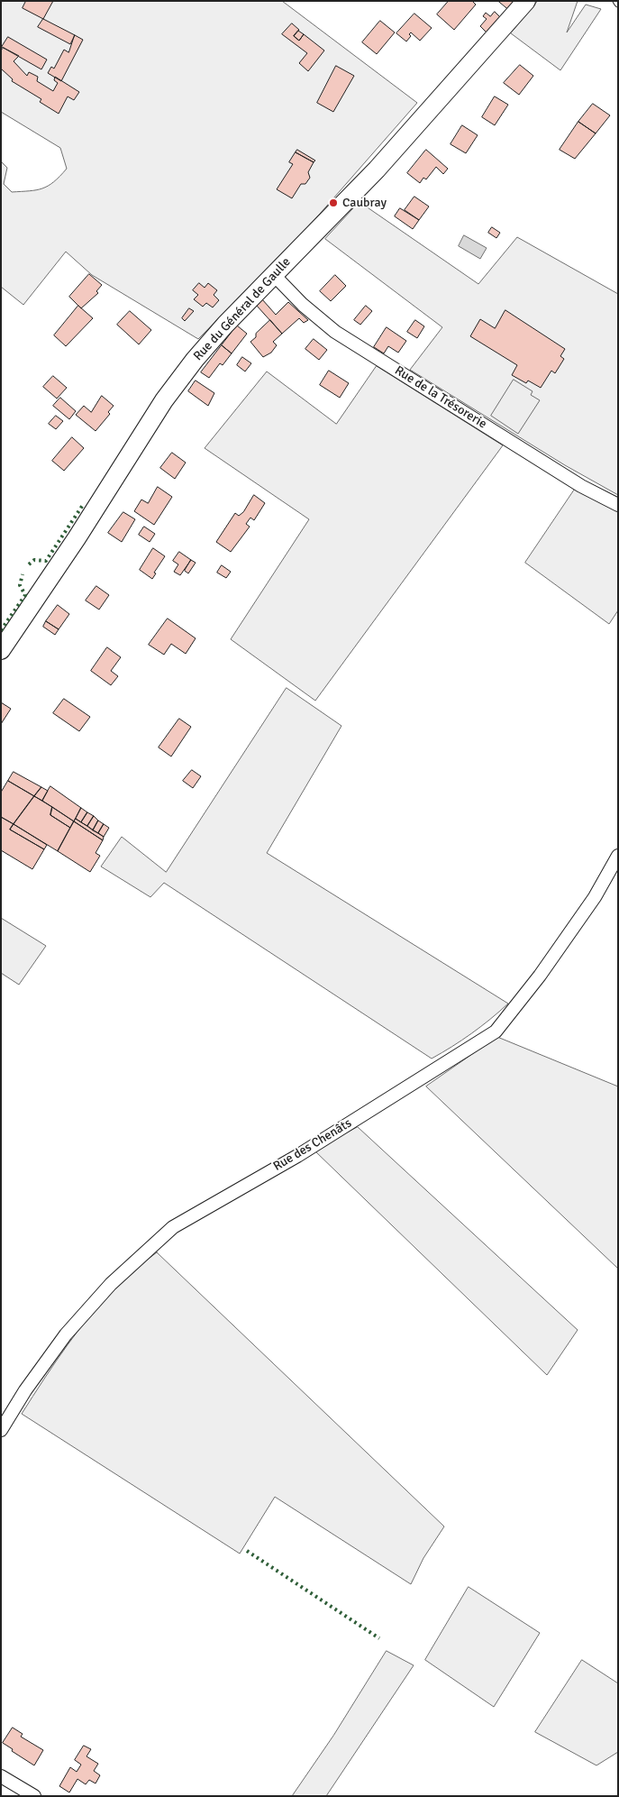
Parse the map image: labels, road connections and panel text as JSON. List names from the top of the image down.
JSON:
{
  "streets": {
    "main road": ["Rue du Général de Gaulle"],
    "street": ["Rue de la Trésorerie", "Rue des Chenâts"]
  },
  "crossings": [
    ["Rue du Général de Gaulle", "Rue de la Trésorerie"]
  ],
  "places": ["Caubray"]
}
